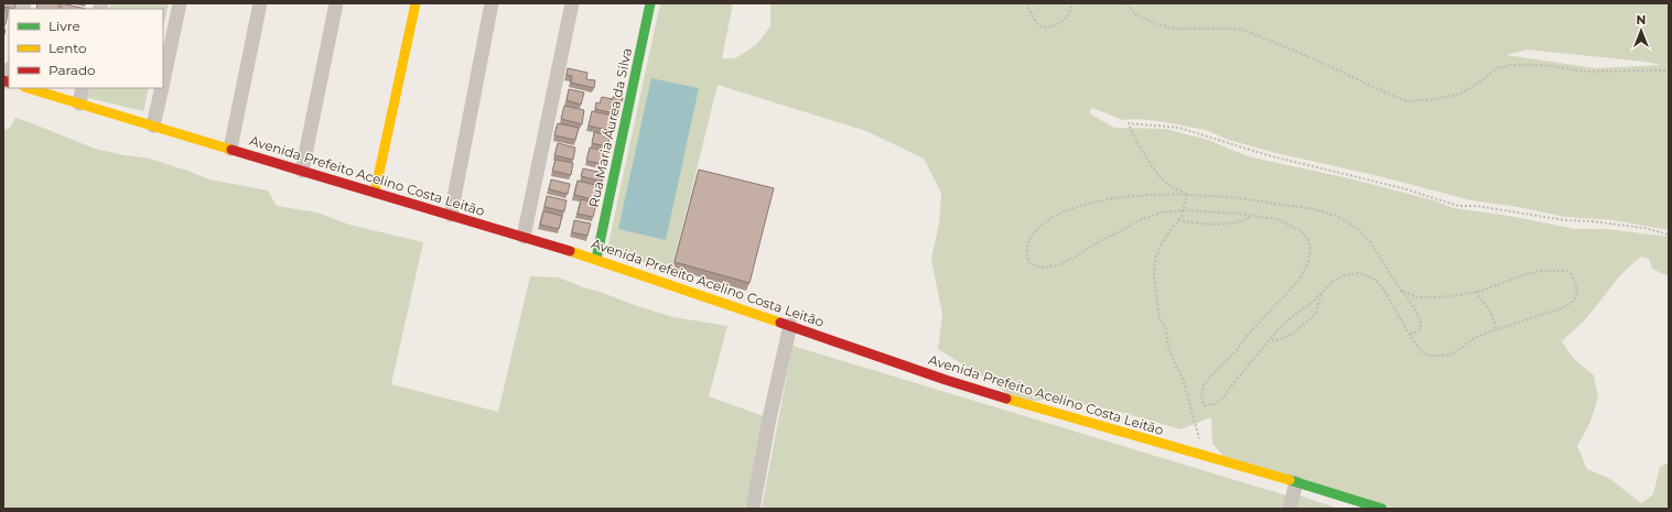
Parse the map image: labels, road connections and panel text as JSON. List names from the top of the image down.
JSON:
{
  "streets": {
    "street": ["Rua Maria Áurea da Silva", "Avenida Prefeito Acelino Costa Leitão"]
  },
  "crossings": [
    ["Rua Maria Áurea da Silva", "Avenida Prefeito Acelino Costa Leitão"]
  ],
  "legend": ["Livre", "Lento", "Parado"],
  "north": "top"
}
